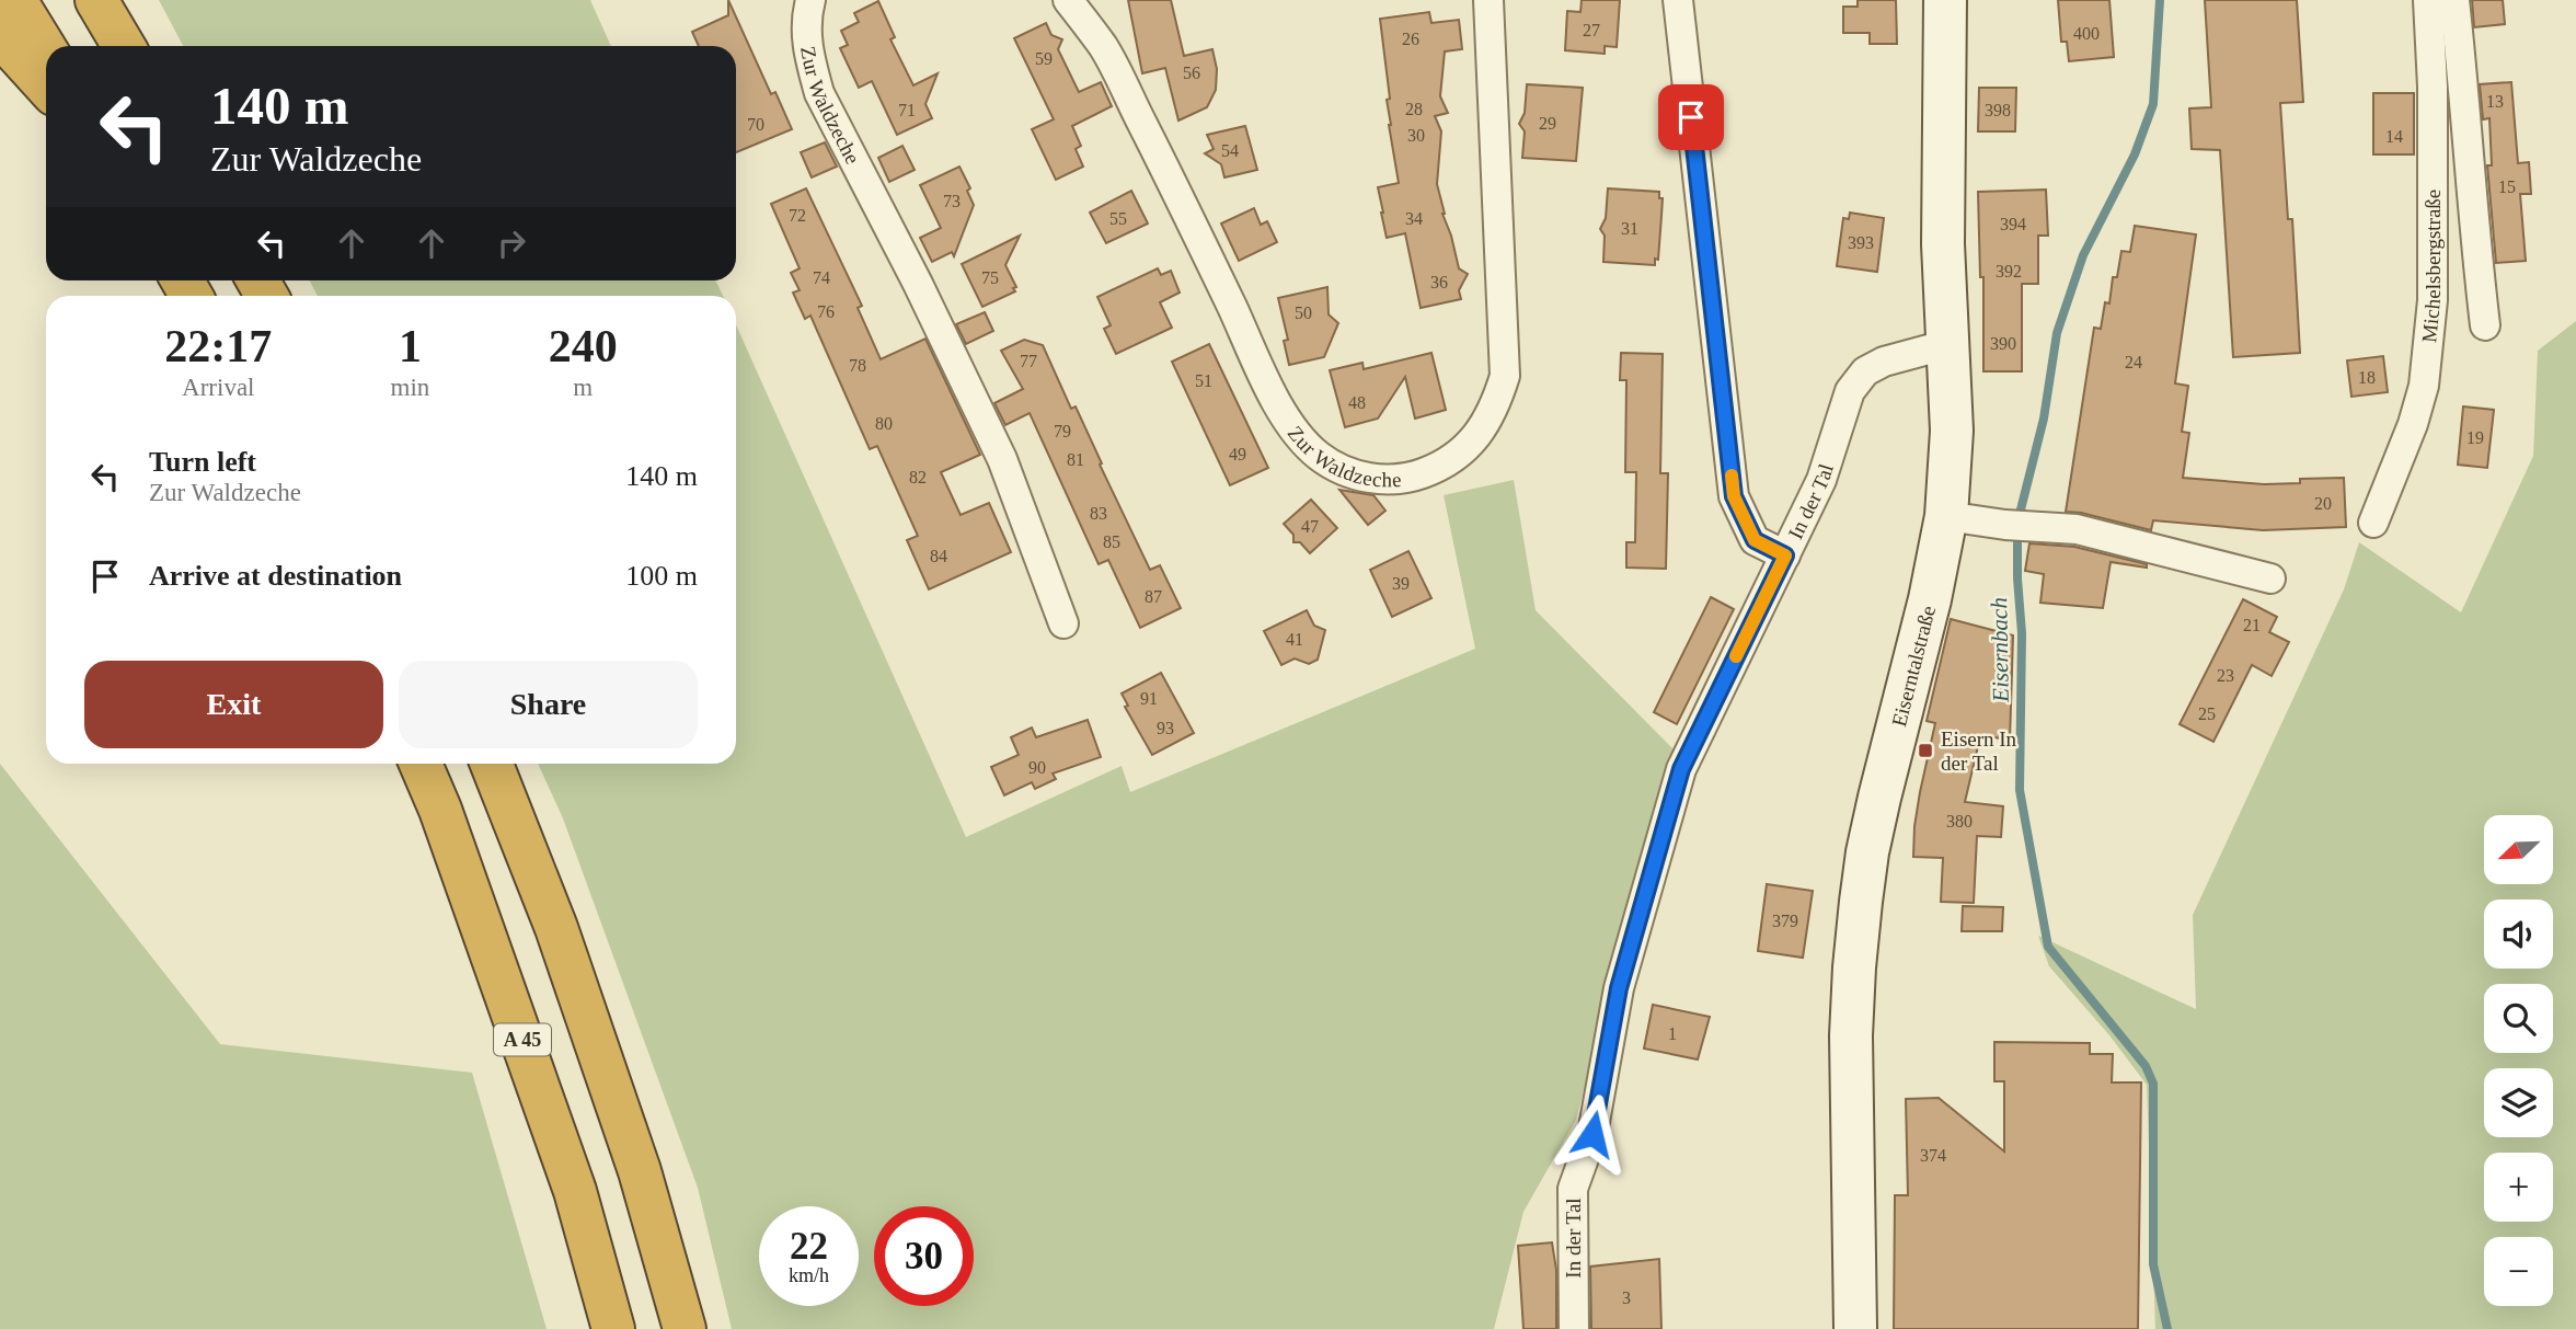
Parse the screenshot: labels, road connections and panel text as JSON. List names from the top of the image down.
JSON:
{
  "streets": {
    "highway": ["A 45"],
    "main road": ["Eiserntalstraße"],
    "street": ["Zur Waldzeche", "Michelsbergstraße", "In der Tal"]
  },
  "crossings": [
    ["In der Tal", "Eiserntalstraße"]
  ],
  "water": ["Eisernbach"],
  "places": {
    "transit": ["Eisern In der Tal"]
  },
  "house_numbers": [
    "27",
    "400",
    "26",
    "59",
    "56",
    "13",
    "28",
    "71",
    "398",
    "29",
    "70",
    "30",
    "14",
    "54",
    "15",
    "73",
    "72",
    "55",
    "34",
    "394",
    "31",
    "393",
    "392",
    "74",
    "75",
    "36",
    "76",
    "50",
    "390",
    "77",
    "24",
    "78",
    "18",
    "51",
    "48",
    "80",
    "79",
    "19",
    "49",
    "81",
    "82",
    "20",
    "83",
    "47",
    "85",
    "84",
    "39",
    "87",
    "21",
    "41",
    "23",
    "91",
    "25",
    "93",
    "90",
    "380",
    "379",
    "1",
    "374",
    "3"
  ],
  "north": "bottom left",
  "page": {
    "turn": ["140 m", "Zur Waldzeche"],
    "eta": [
      "22:17",
      "Arrival",
      "1",
      "min",
      "240",
      "m"
    ],
    "list": [
      {
        "name": "Turn left",
        "note": "Zur Waldzeche",
        "value": "140 m"
      },
      {
        "name": "Arrive at destination",
        "value": "100 m"
      }
    ],
    "buttons": ["Exit", "Share"],
    "map_buttons": ["+", "−"],
    "speed": "22 km/h",
    "limit": "30"
  }
}
